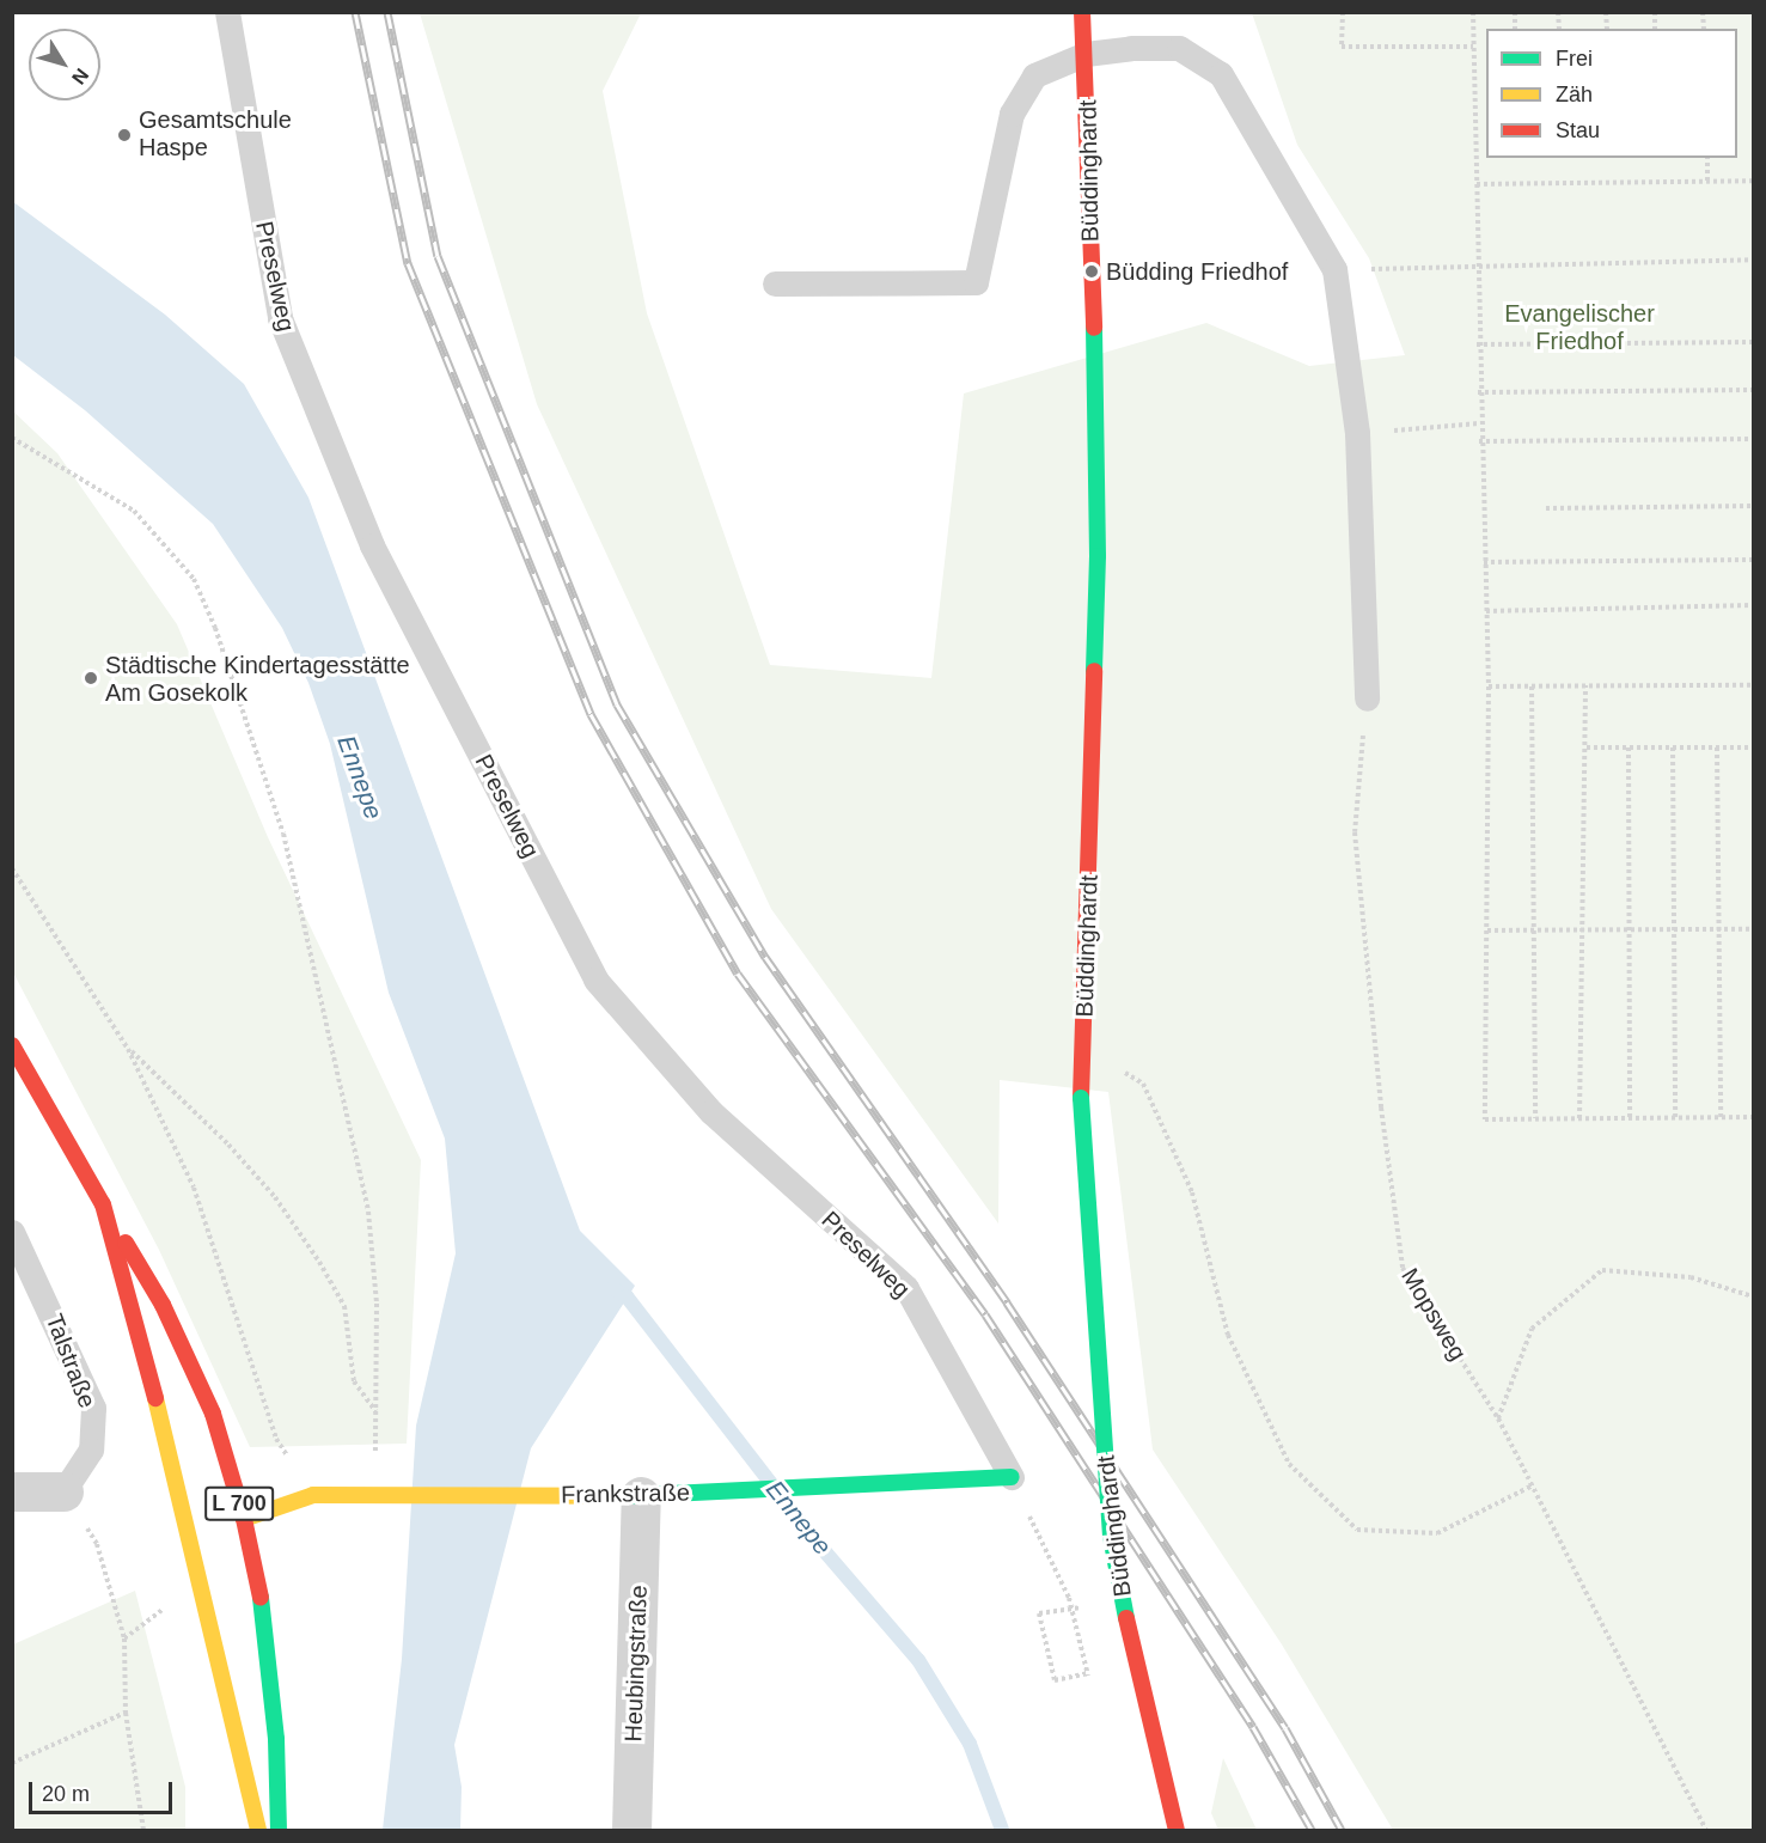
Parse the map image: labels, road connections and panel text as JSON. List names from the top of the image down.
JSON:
{
  "streets": {
    "street": [
      "Büddinghardt",
      "Frankstraße",
      "L 700",
      "Heubingstraße"
    ],
    "lane": ["Preselweg", "Talstraße"],
    "path": ["Mopsweg"]
  },
  "crossings": [
    ["Preselweg", "Frankstraße"],
    ["Frankstraße", "L 700"],
    ["Frankstraße", "Heubingstraße"]
  ],
  "water": ["Ennepe"],
  "parks": ["Evangelischer Friedhof"],
  "places": ["Gesamtschule Haspe", "Büdding Friedhof", "Städtische Kindertagesstätte Am Gosekolk"],
  "legend": ["Frei", "Zäh", "Stau"],
  "scale_bar": "20 m",
  "north": "bottom right"
}
